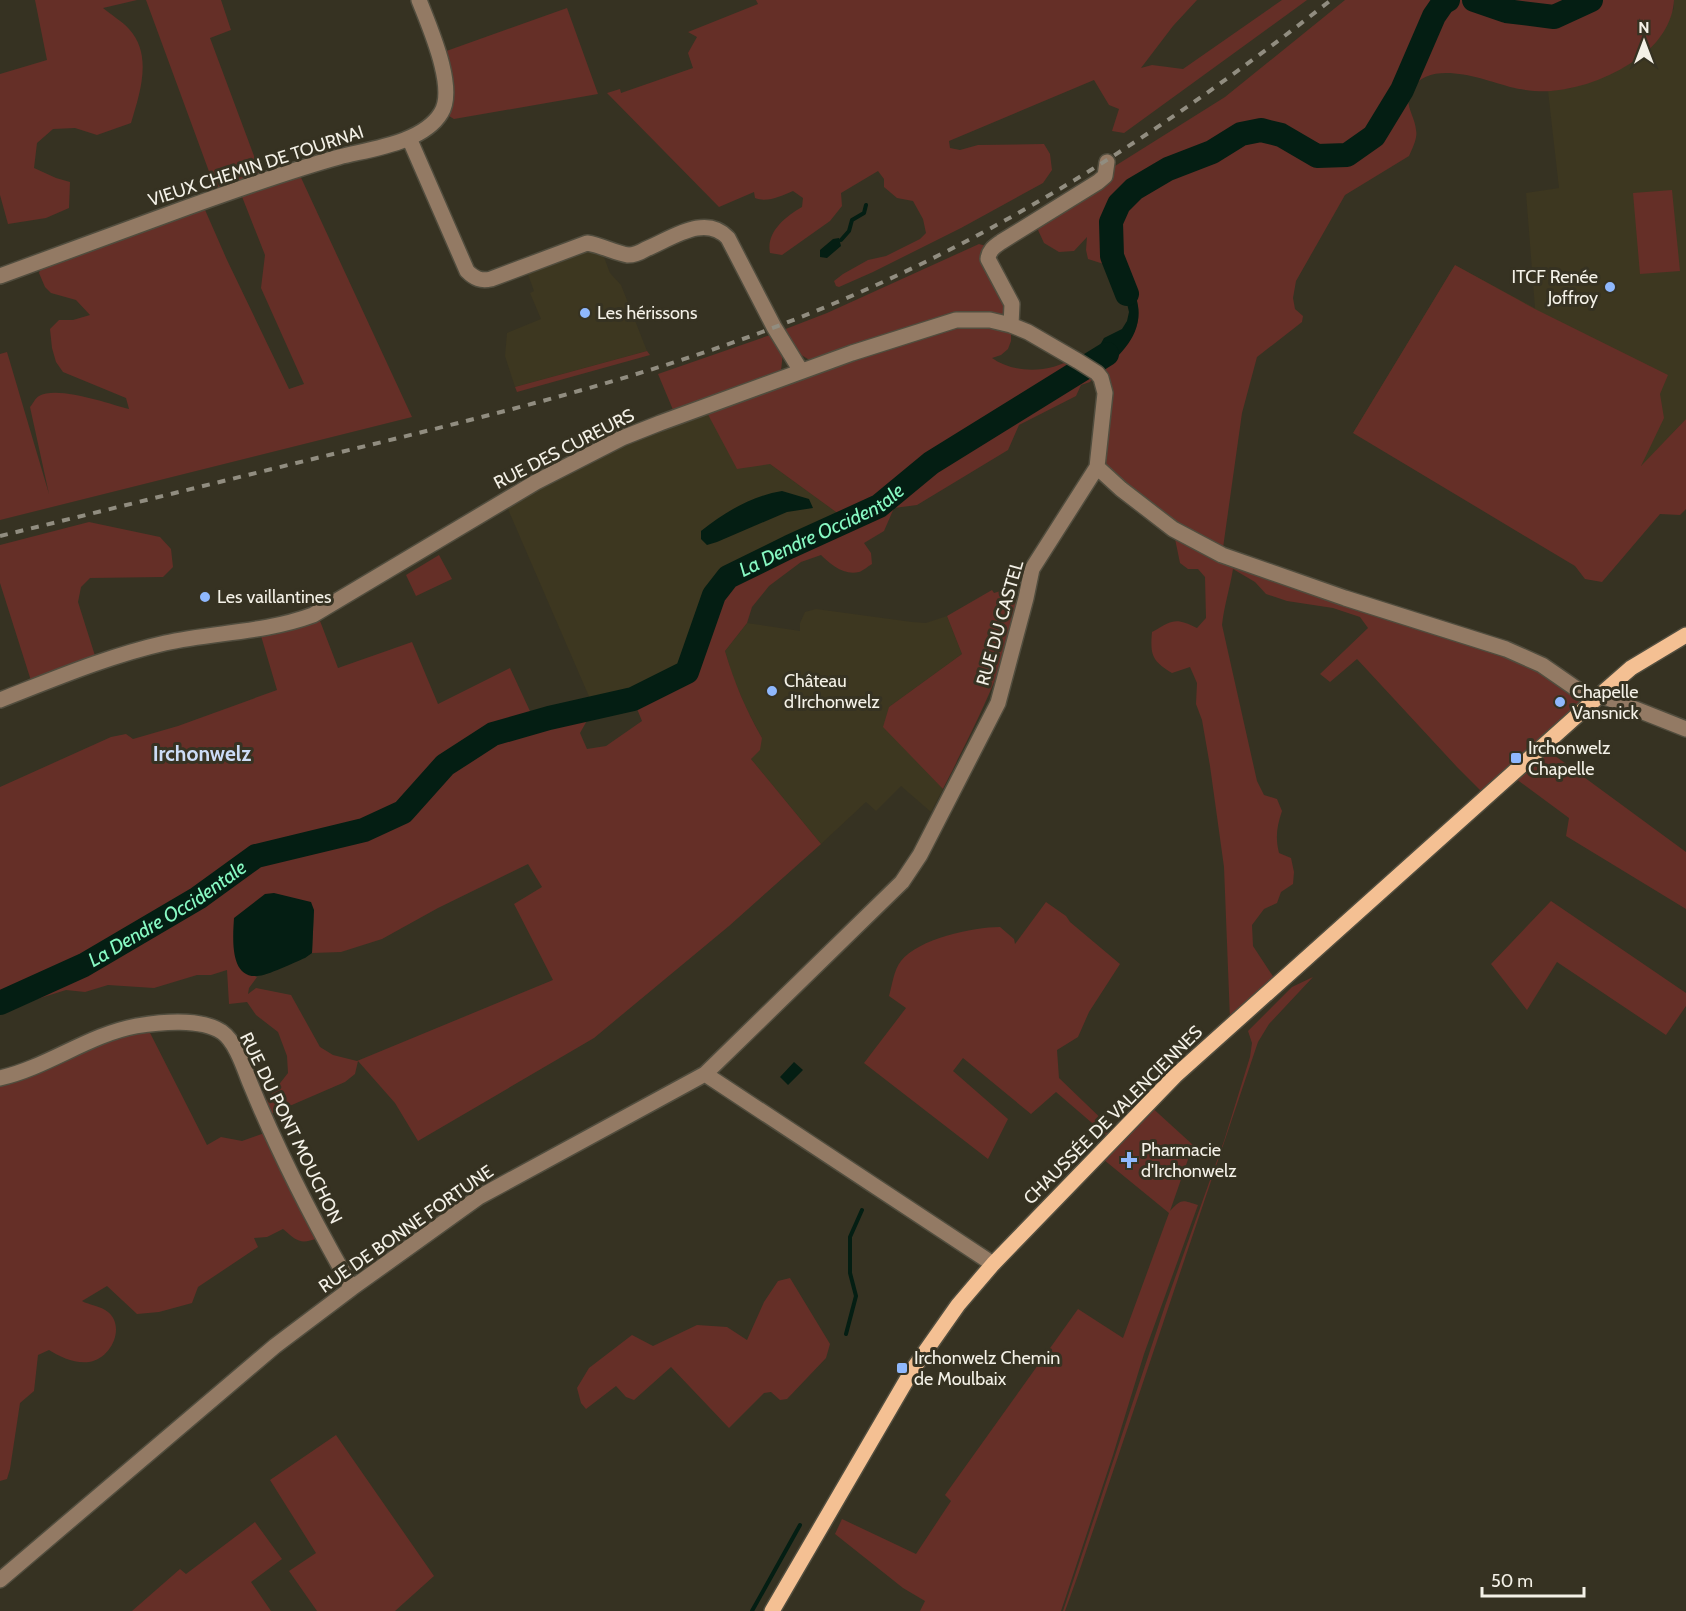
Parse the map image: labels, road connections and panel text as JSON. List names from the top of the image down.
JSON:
{
  "streets": {
    "main road": ["CHAUSSÉE DE VALENCIENNES"],
    "street": [
      "VIEUX CHEMIN DE TOURNAI",
      "RUE DES CUREURS",
      "RUE DU CASTEL",
      "RUE DU PONT MOUCHON",
      "RUE DE BONNE FORTUNE"
    ]
  },
  "crossings": [
    ["RUE DES CUREURS", "RUE DU CASTEL"],
    ["RUE DU CASTEL", "RUE DE BONNE FORTUNE"],
    ["RUE DU PONT MOUCHON", "RUE DE BONNE FORTUNE"]
  ],
  "districts": ["Irchonwelz"],
  "water": ["La Dendre Occidentale"],
  "places": {
    "other": [
      "ITCF Renée Joffroy",
      "Les hérissons",
      "Les vaillantines",
      "Château d'Irchonwelz",
      "Chapelle Vansnick"
    ],
    "transit": ["Irchonwelz Chapelle", "Irchonwelz Chemin de Moulbaix"],
    "health": ["Pharmacie d'Irchonwelz"]
  },
  "scale_bar": "50 m",
  "north": "top"
}
